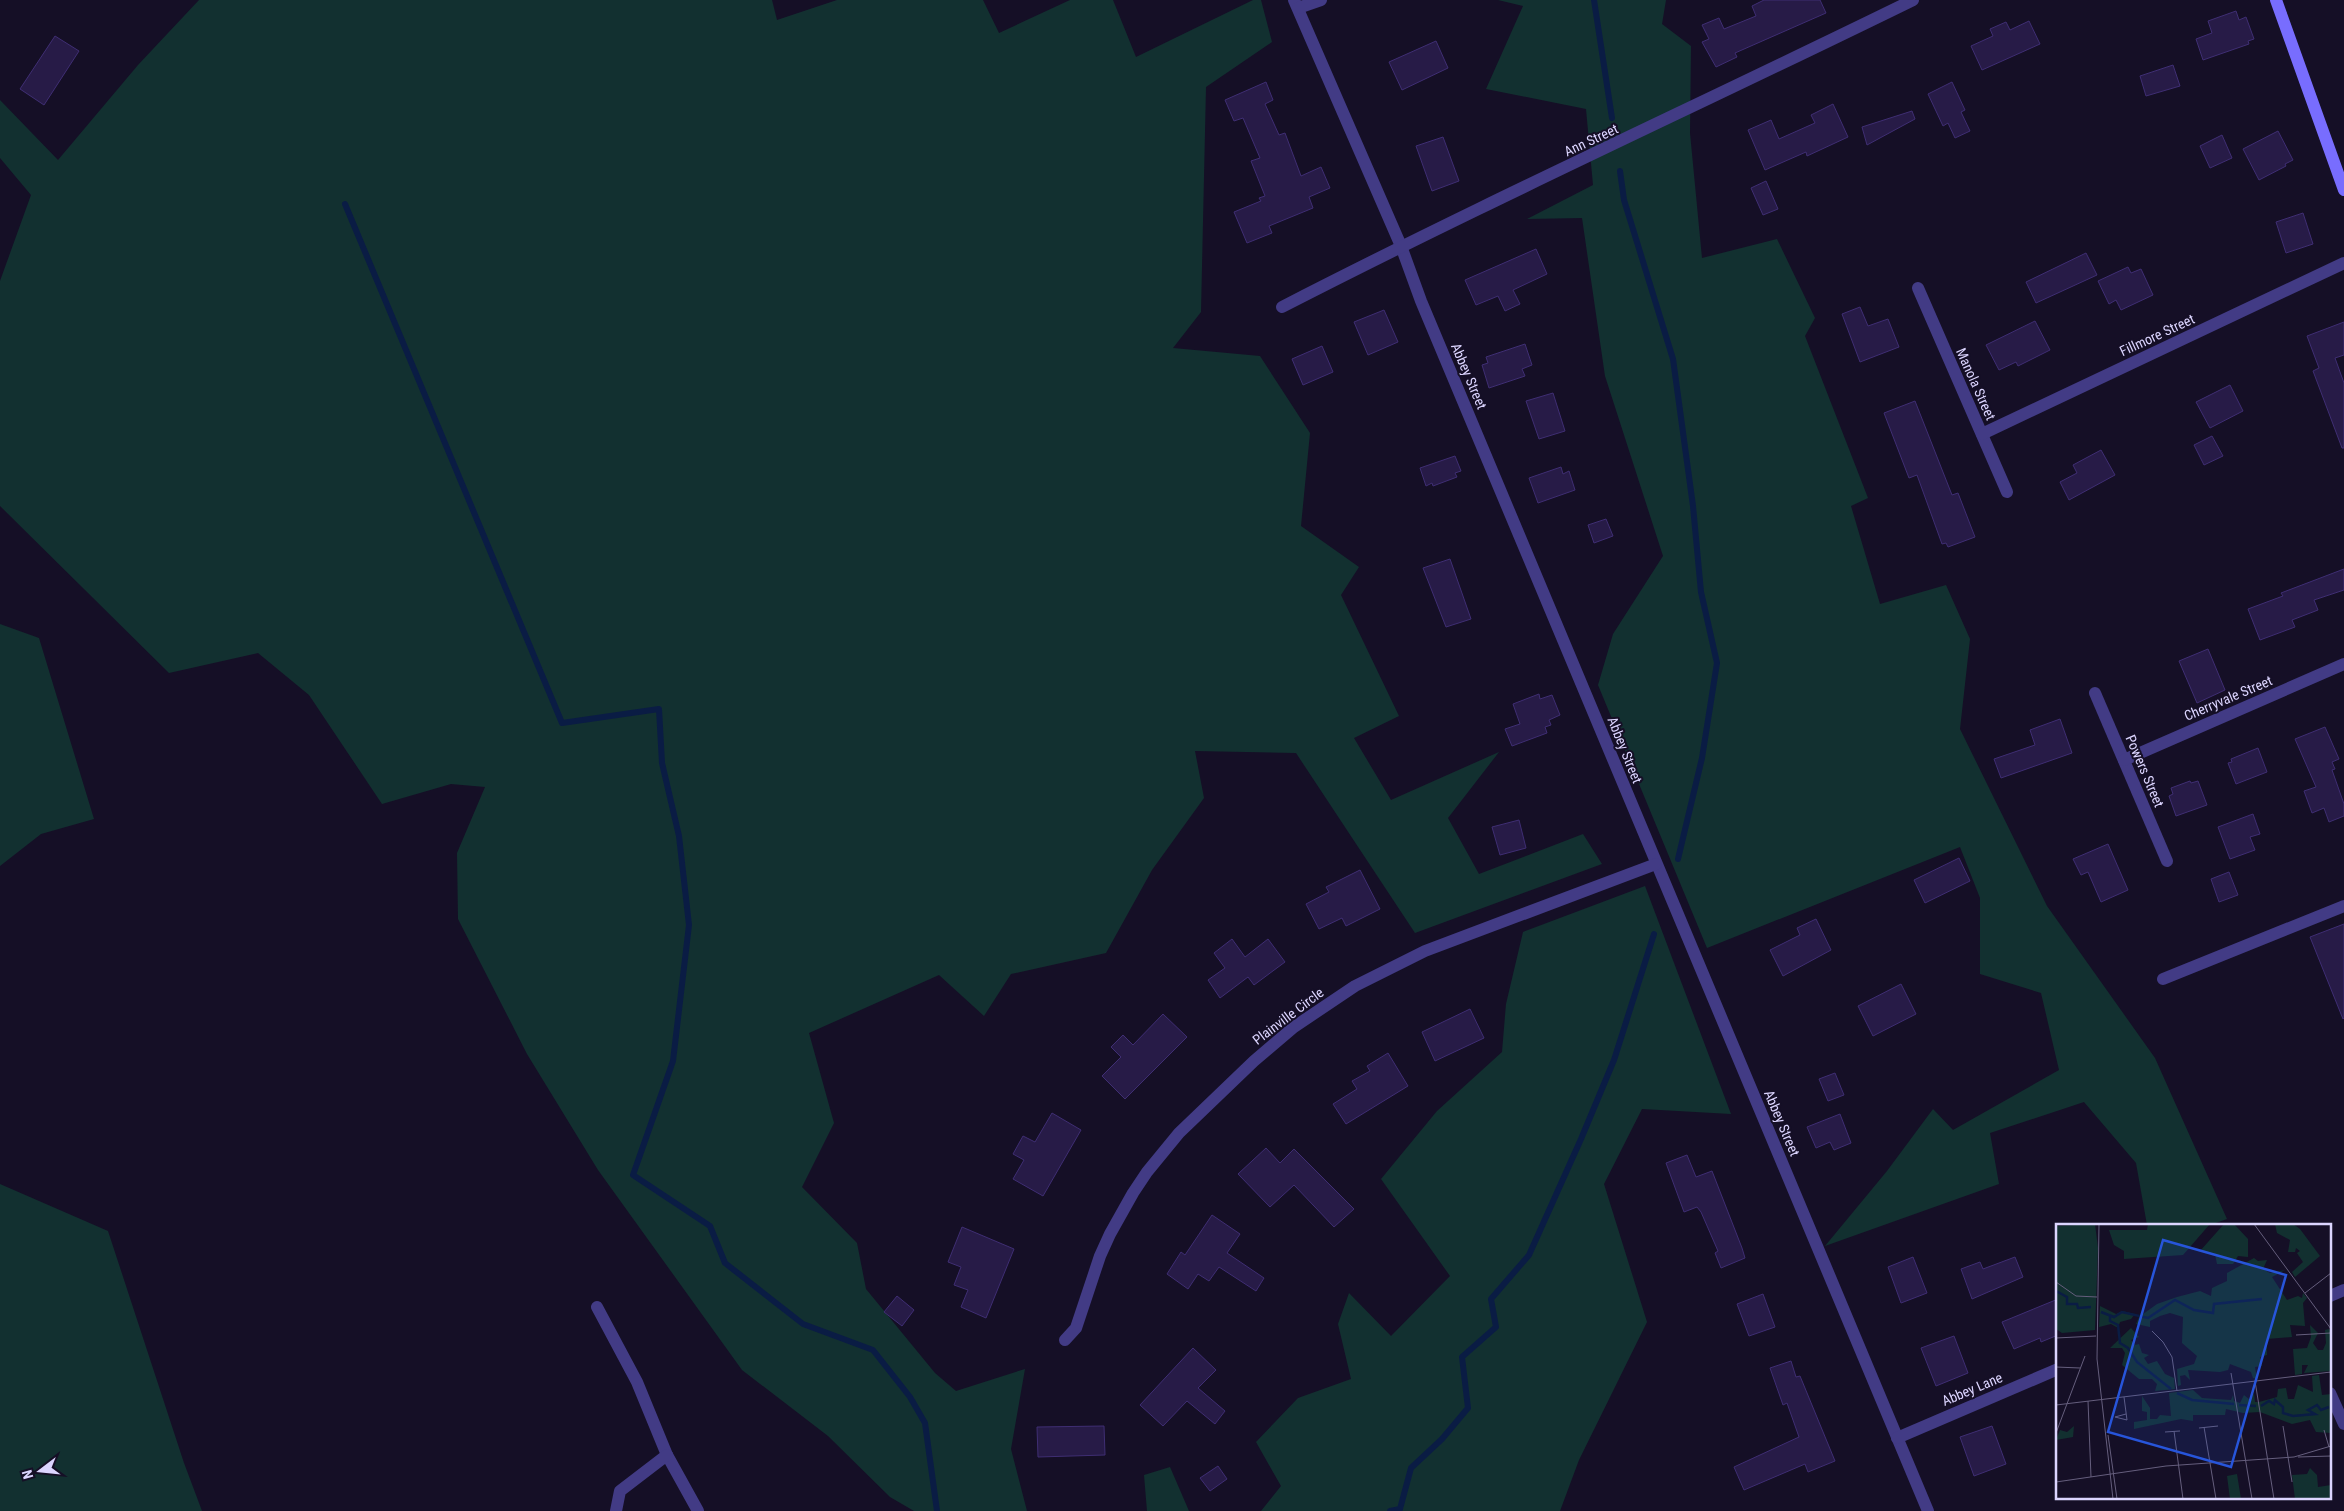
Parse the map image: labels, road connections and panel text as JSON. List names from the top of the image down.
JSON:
{
  "streets": {
    "street": [
      "Ann Street",
      "Fillmore Street",
      "Abbey Street",
      "Manola Street",
      "Cherryvale Street",
      "Powers Street",
      "Plainville Circle",
      "Abbey Lane"
    ]
  },
  "crossings": [
    ["Ann Street", "Abbey Street"],
    ["Fillmore Street", "Manola Street"],
    ["Abbey Street", "Plainville Circle"],
    ["Abbey Street", "Abbey Lane"],
    ["Cherryvale Street", "Powers Street"]
  ],
  "north": "left"
}
